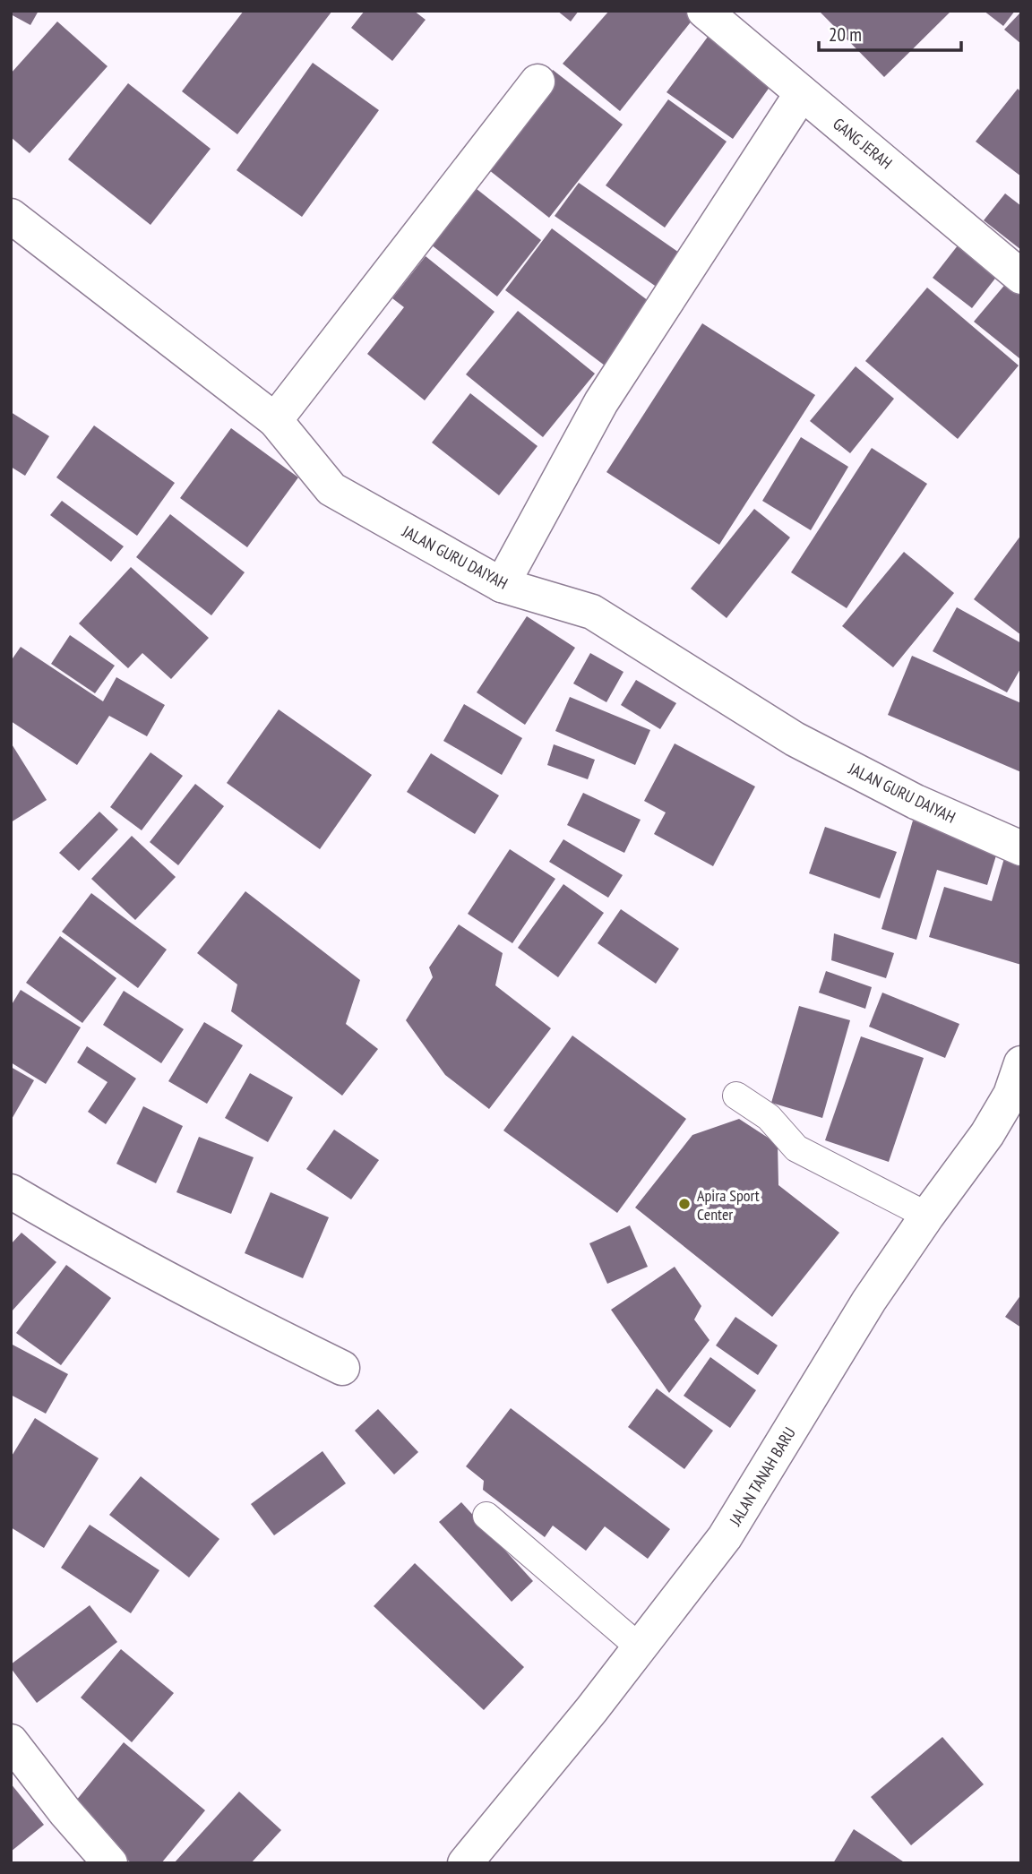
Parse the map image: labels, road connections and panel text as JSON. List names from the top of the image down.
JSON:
{
  "streets": {
    "street": ["GANG JERAH", "JALAN GURU DAIYAH", "JALAN TANAH BARU"]
  },
  "places": ["Apira Sport Center"],
  "scale_bar": "20 m"
}
